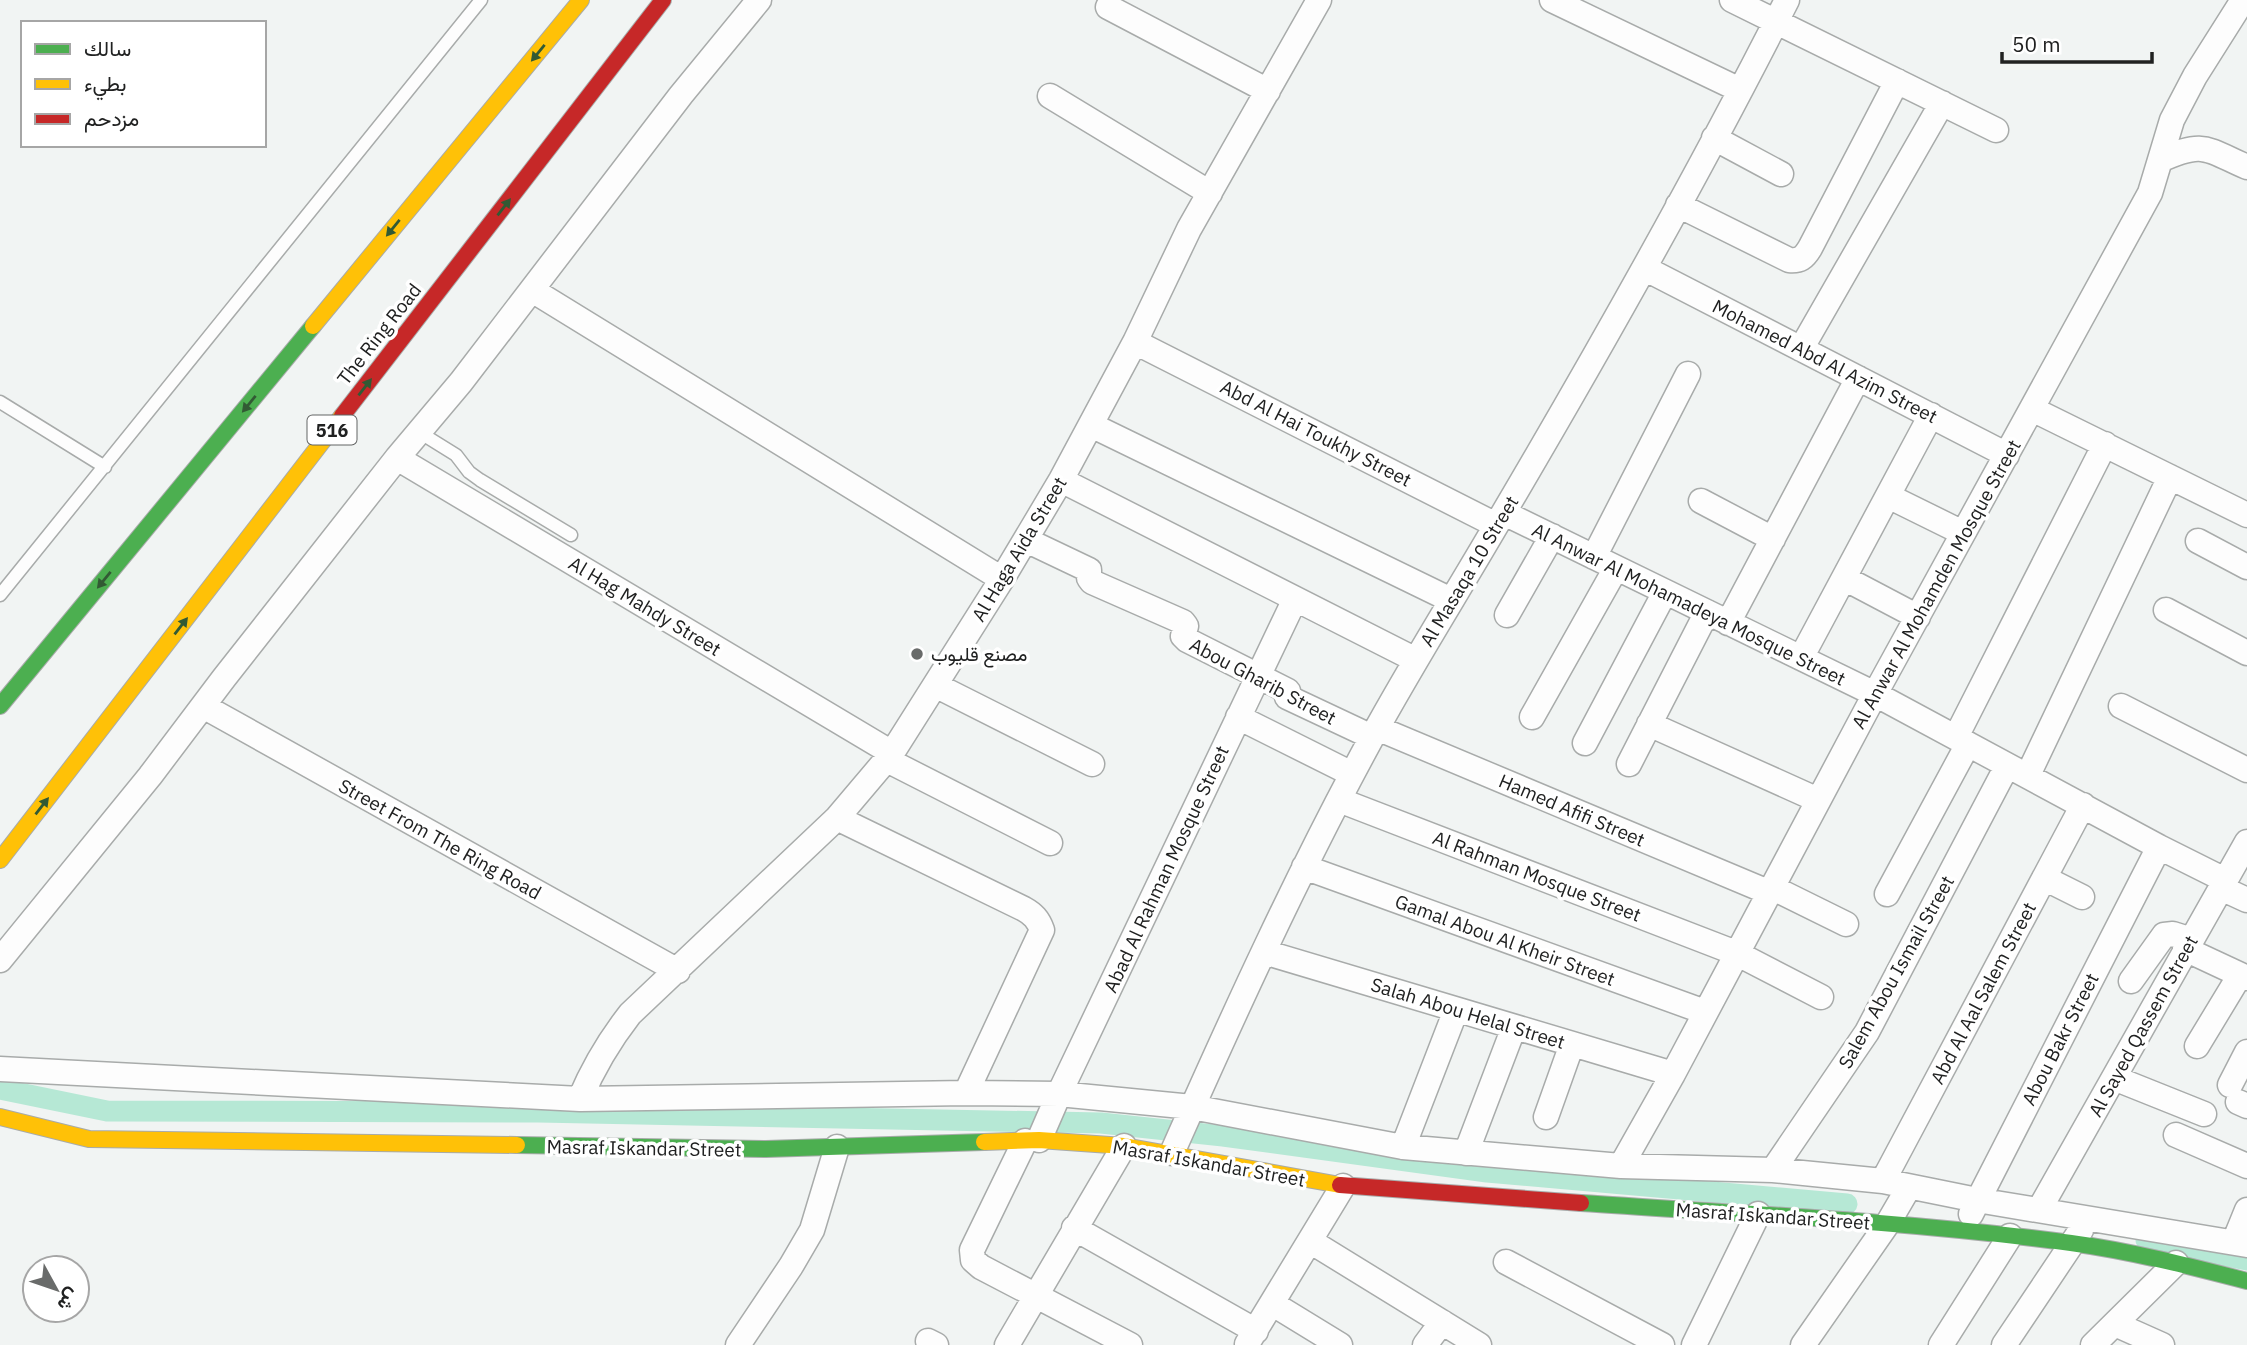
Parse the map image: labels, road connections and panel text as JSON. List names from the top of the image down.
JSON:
{
  "streets": {
    "main road": ["The Ring Road", "516", "Masraf Iskandar Street"],
    "street": [
      "Mohamed Abd Al Azim Street",
      "Abd Al Hai Toukhy Street",
      "Al Haga Aida Street",
      "Al Masaqa 10 Street",
      "Al Anwar Al Mohamden Mosque Street",
      "Al Anwar Al Mohamadeya Mosque Street",
      "Al Hag Mahdy Street",
      "Abou Gharib Street",
      "Hamed Afifi Street",
      "Street From The Ring Road",
      "Abad Al Rahman Mosque Street",
      "Al Rahman Mosque Street",
      "Gamal Abou Al Kheir Street",
      "Salem Abou Ismail Street",
      "Abd Al Aal Salem Street",
      "Salah Abou Helal Street",
      "Al Sayed Qassem Street",
      "Abou Bakr Street"
    ]
  },
  "crossings": [
    ["Mohamed Abd Al Azim Street", "Al Masaqa 10 Street"],
    ["Mohamed Abd Al Azim Street", "Al Anwar Al Mohamden Mosque Street"],
    ["Abd Al Hai Toukhy Street", "Al Haga Aida Street"],
    ["Abd Al Hai Toukhy Street", "Al Masaqa 10 Street"],
    ["Abd Al Hai Toukhy Street", "Al Anwar Al Mohamadeya Mosque Street"],
    ["Al Haga Aida Street", "Al Hag Mahdy Street"],
    ["Al Haga Aida Street", "Abou Gharib Street"],
    ["Al Haga Aida Street", "Street From The Ring Road"],
    ["Al Masaqa 10 Street", "Al Anwar Al Mohamadeya Mosque Street"],
    ["Al Masaqa 10 Street", "Abou Gharib Street"],
    ["Al Masaqa 10 Street", "Hamed Afifi Street"],
    ["Al Masaqa 10 Street", "Al Rahman Mosque Street"],
    ["Al Masaqa 10 Street", "Gamal Abou Al Kheir Street"],
    ["Al Masaqa 10 Street", "Salah Abou Helal Street"],
    ["Al Masaqa 10 Street", "Masraf Iskandar Street"],
    ["Al Anwar Al Mohamden Mosque Street", "Al Anwar Al Mohamadeya Mosque Street"],
    ["Al Anwar Al Mohamden Mosque Street", "Hamed Afifi Street"],
    ["Al Anwar Al Mohamden Mosque Street", "Al Rahman Mosque Street"],
    ["Al Anwar Al Mohamden Mosque Street", "Gamal Abou Al Kheir Street"],
    ["Al Anwar Al Mohamden Mosque Street", "Salah Abou Helal Street"],
    ["Al Anwar Al Mohamadeya Mosque Street", "Salem Abou Ismail Street"],
    ["Al Anwar Al Mohamadeya Mosque Street", "Abd Al Aal Salem Street"],
    ["Al Anwar Al Mohamadeya Mosque Street", "Al Sayed Qassem Street"],
    ["Al Anwar Al Mohamadeya Mosque Street", "Abou Bakr Street"],
    ["Abou Gharib Street", "Hamed Afifi Street"],
    ["Abou Gharib Street", "Abad Al Rahman Mosque Street"],
    ["Abad Al Rahman Mosque Street", "Masraf Iskandar Street"],
    ["Abou Bakr Street", "Masraf Iskandar Street"]
  ],
  "places": ["مصنع قليوب"],
  "legend": ["سالك", "بطيء", "مزدحم"],
  "scale_bar": "50 m",
  "north": "bottom right"
}
